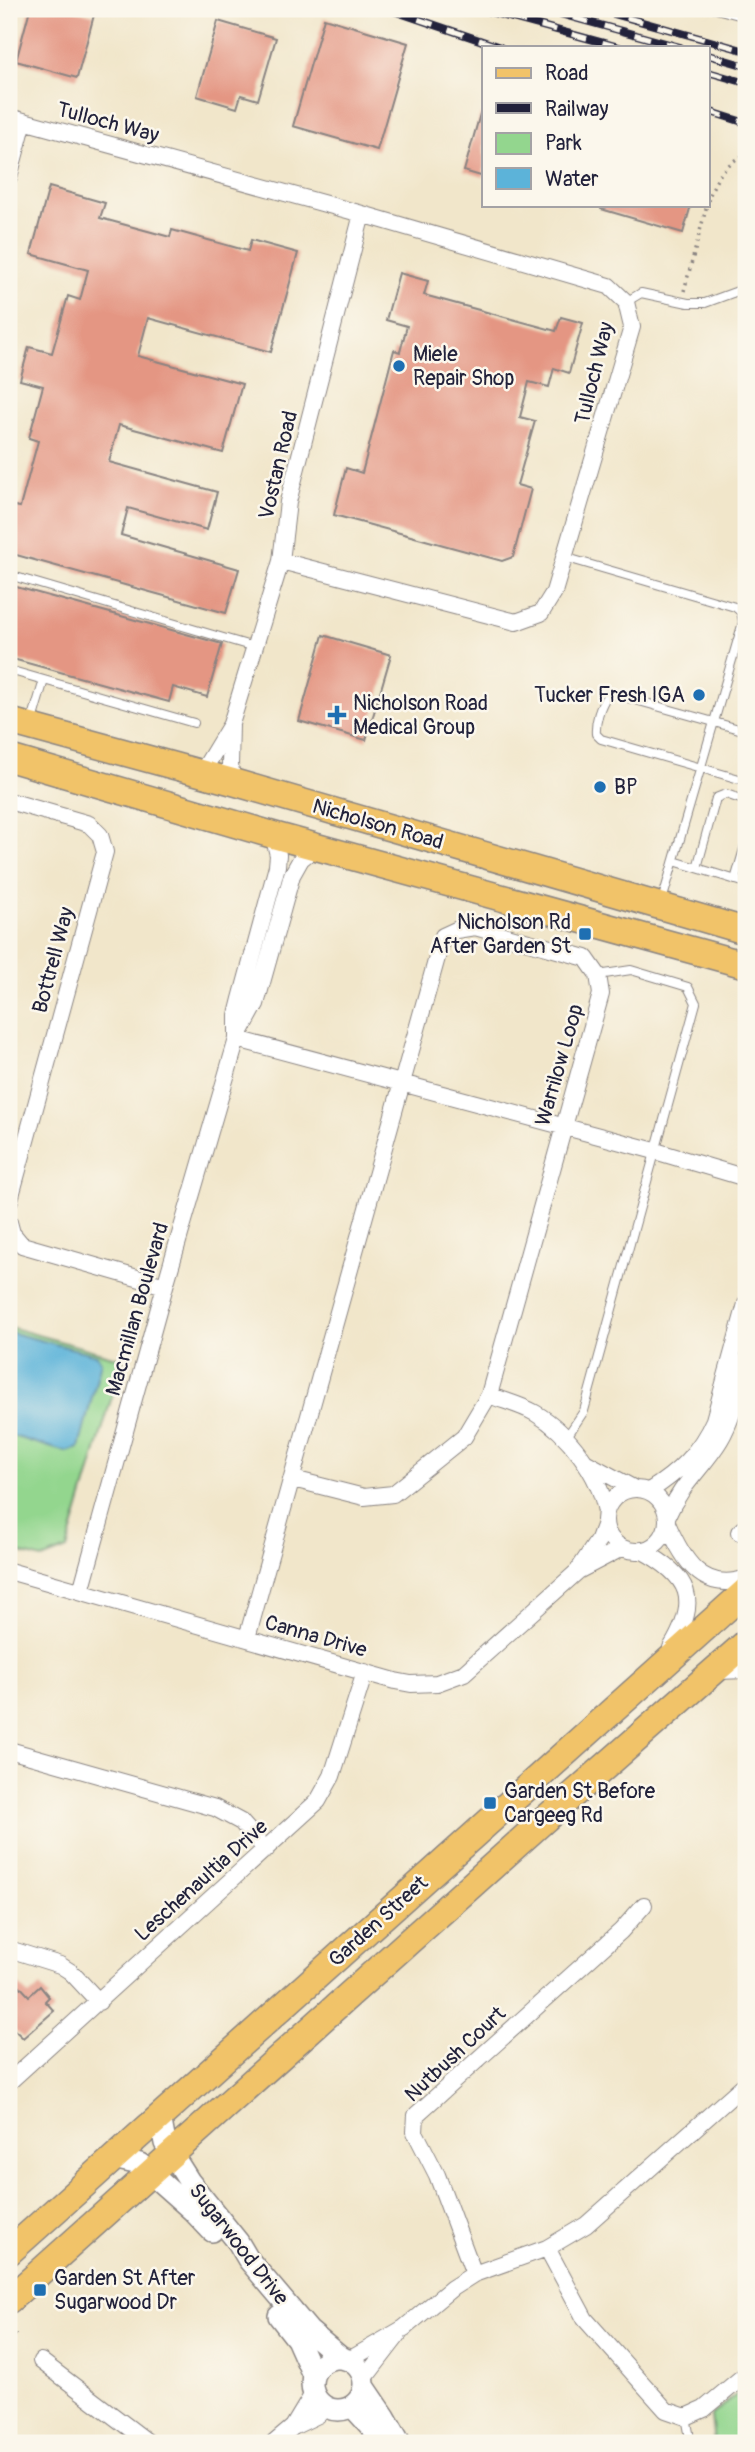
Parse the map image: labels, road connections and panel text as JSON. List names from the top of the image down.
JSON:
{
  "streets": {
    "main road": ["Nicholson Road", "Garden Street"],
    "street": [
      "Tulloch Way",
      "Vostan Road",
      "Bottrell Way",
      "Warrilow Loop",
      "Macmillan Boulevard",
      "Canna Drive",
      "Leschenaultia Drive",
      "Nutbush Court",
      "Sugarwood Drive"
    ]
  },
  "crossings": [
    ["Tulloch Way", "Vostan Road"],
    ["Vostan Road", "Nicholson Road"],
    ["Nicholson Road", "Macmillan Boulevard"],
    ["Macmillan Boulevard", "Canna Drive"],
    ["Canna Drive", "Leschenaultia Drive"],
    ["Garden Street", "Sugarwood Drive"]
  ],
  "places": {
    "other": ["Miele Repair Shop", "Tucker Fresh IGA", "BP"],
    "health": ["Nicholson Road Medical Group"],
    "transit": ["Nicholson Rd After Garden St", "Garden St Before Cargeeg Rd", "Garden St After Sugarwood Dr"]
  },
  "legend": [
    "Road",
    "Railway",
    "Park",
    "Water"
  ]
}
